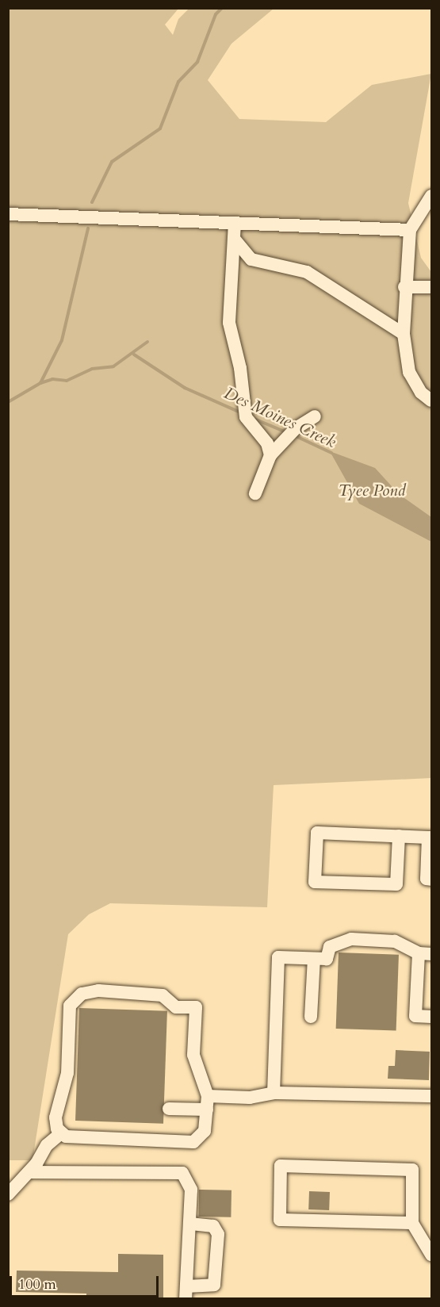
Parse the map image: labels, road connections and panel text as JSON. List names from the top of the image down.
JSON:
{
  "water": ["Des Moines Creek", "Tyee Pond"],
  "scale_bar": "100 m"
}
